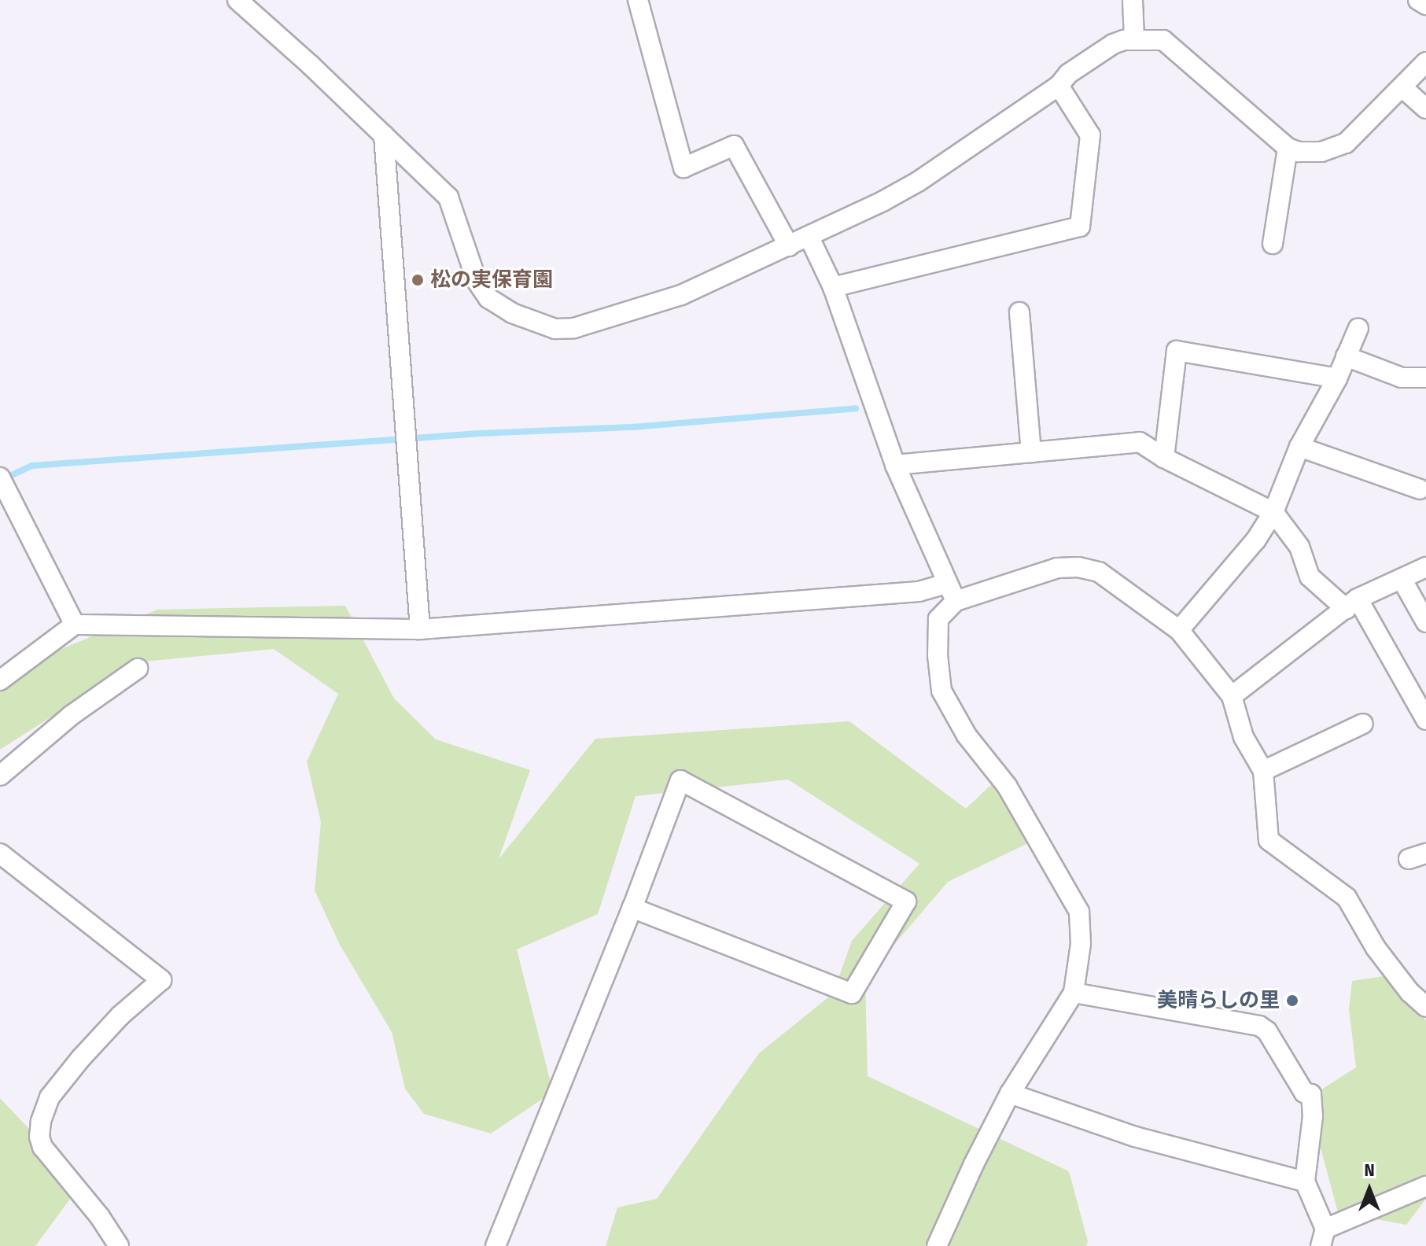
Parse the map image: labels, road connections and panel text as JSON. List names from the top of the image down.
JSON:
{
  "places": ["松の実保育園", "美晴らしの里"],
  "north": "top"
}
